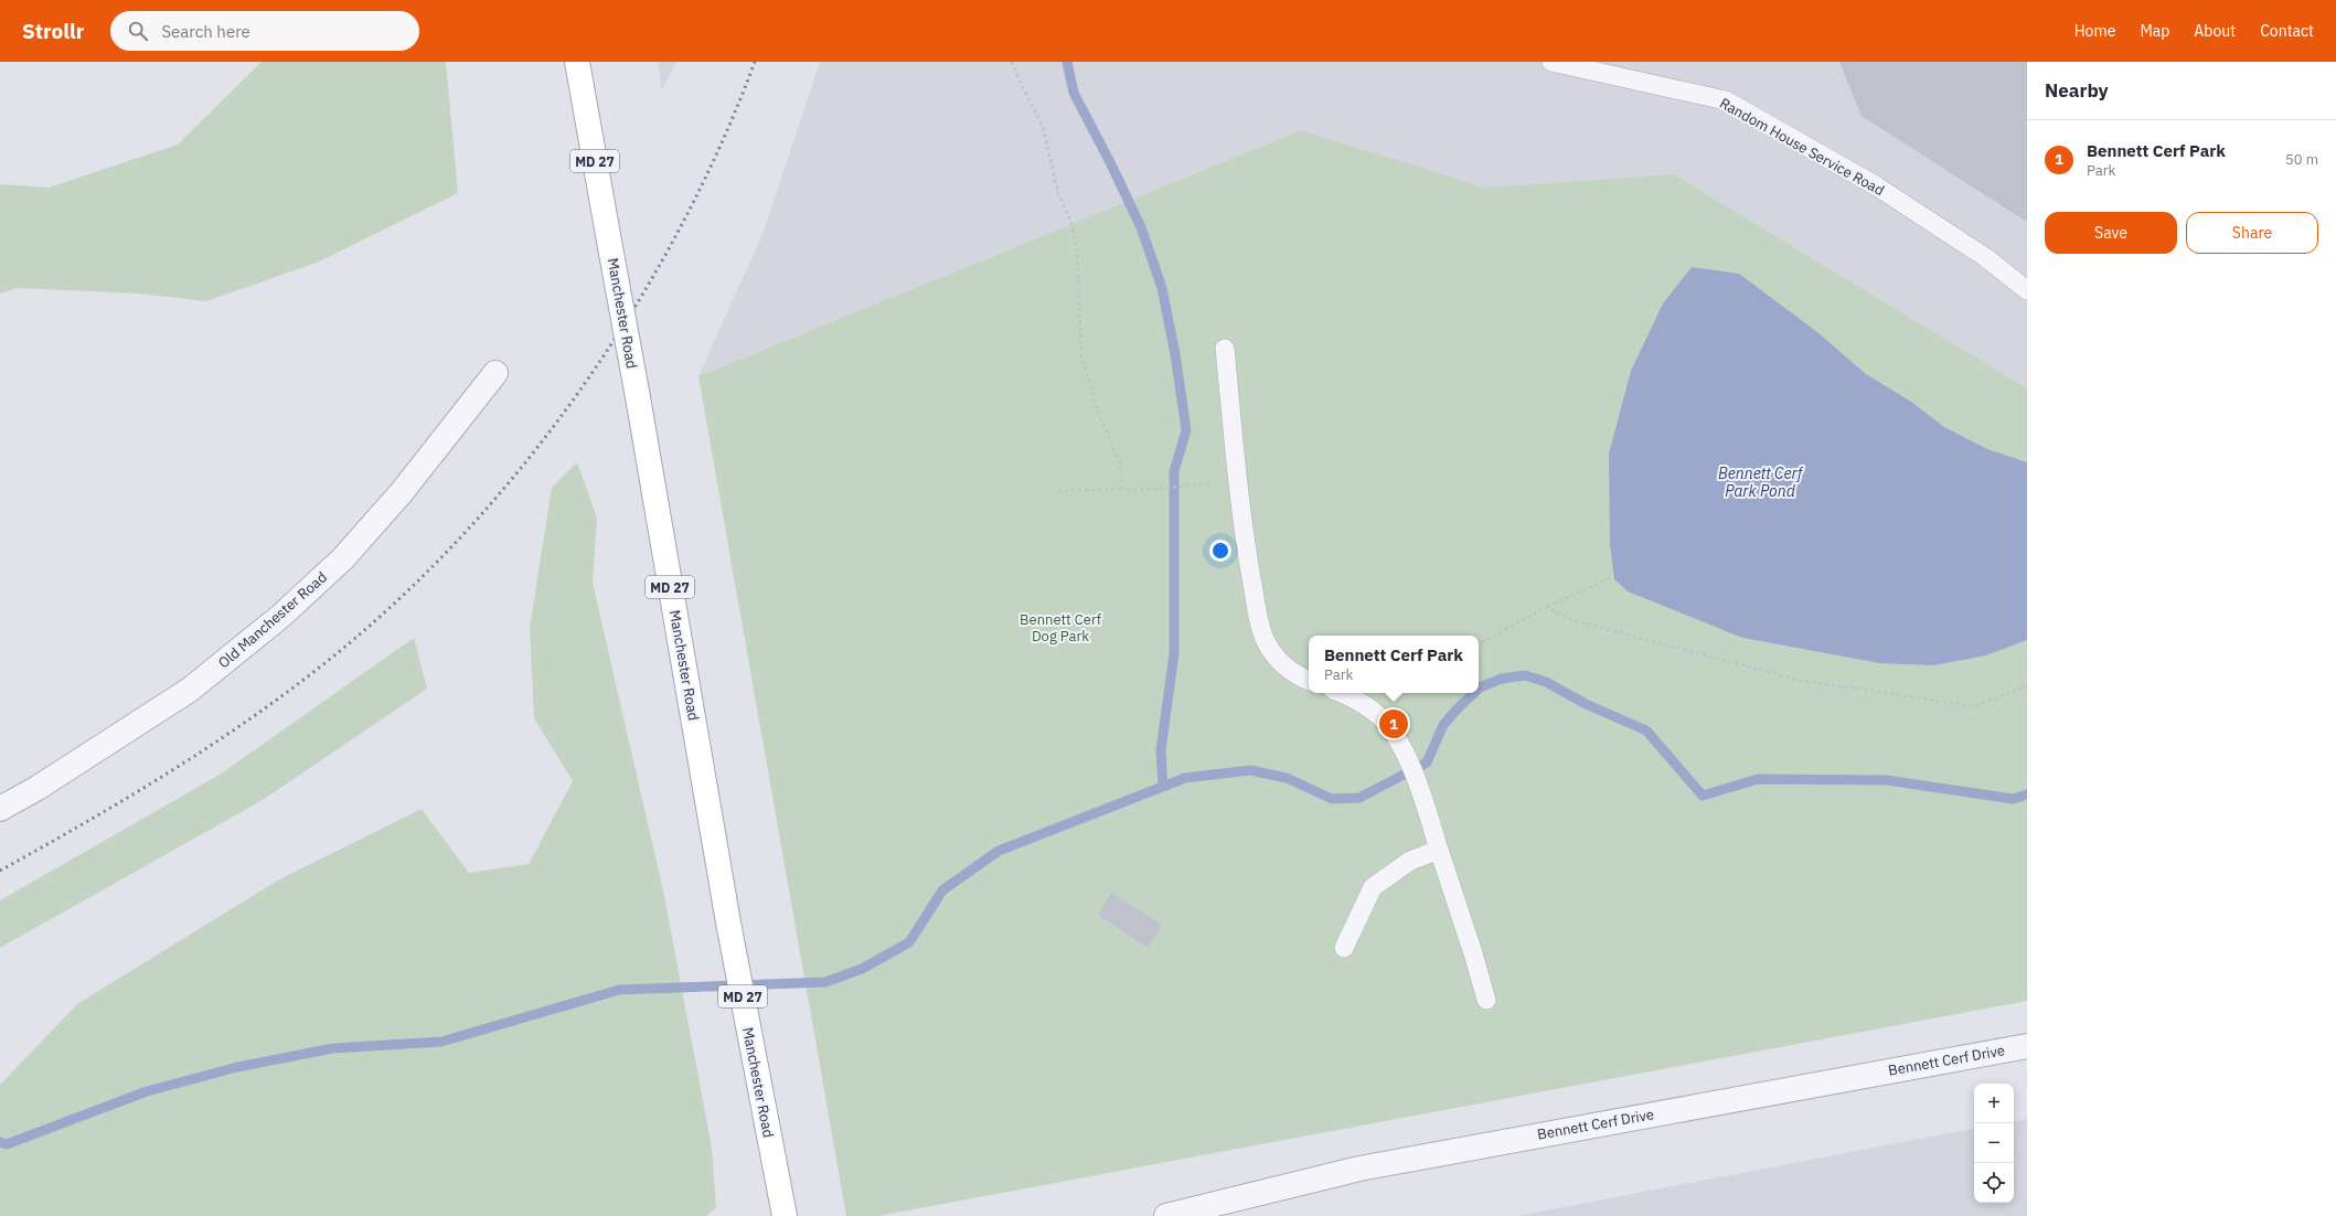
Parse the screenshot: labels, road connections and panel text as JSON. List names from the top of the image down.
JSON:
{
  "streets": {
    "main road": ["MD 27", "Manchester Road"],
    "street": ["Old Manchester Road", "Bennett Cerf Drive"],
    "lane": ["Random House Service Road"]
  },
  "water": ["Bennett Cerf Park Pond"],
  "parks": ["Bennett Cerf Dog Park"],
  "page": {
    "header": "Strollr",
    "search": "Search here",
    "nav": [
      "Home",
      "Map",
      "About",
      "Contact"
    ],
    "heading": "Nearby",
    "list": [
      {
        "mark": "1",
        "name": "Bennett Cerf Park",
        "note": "Park",
        "value": "50 m"
      }
    ],
    "buttons": ["Save", "Share"],
    "popup": ["Bennett Cerf Park", "Park"],
    "pins": "1",
    "map_buttons": ["+", "−"]
  }
}
